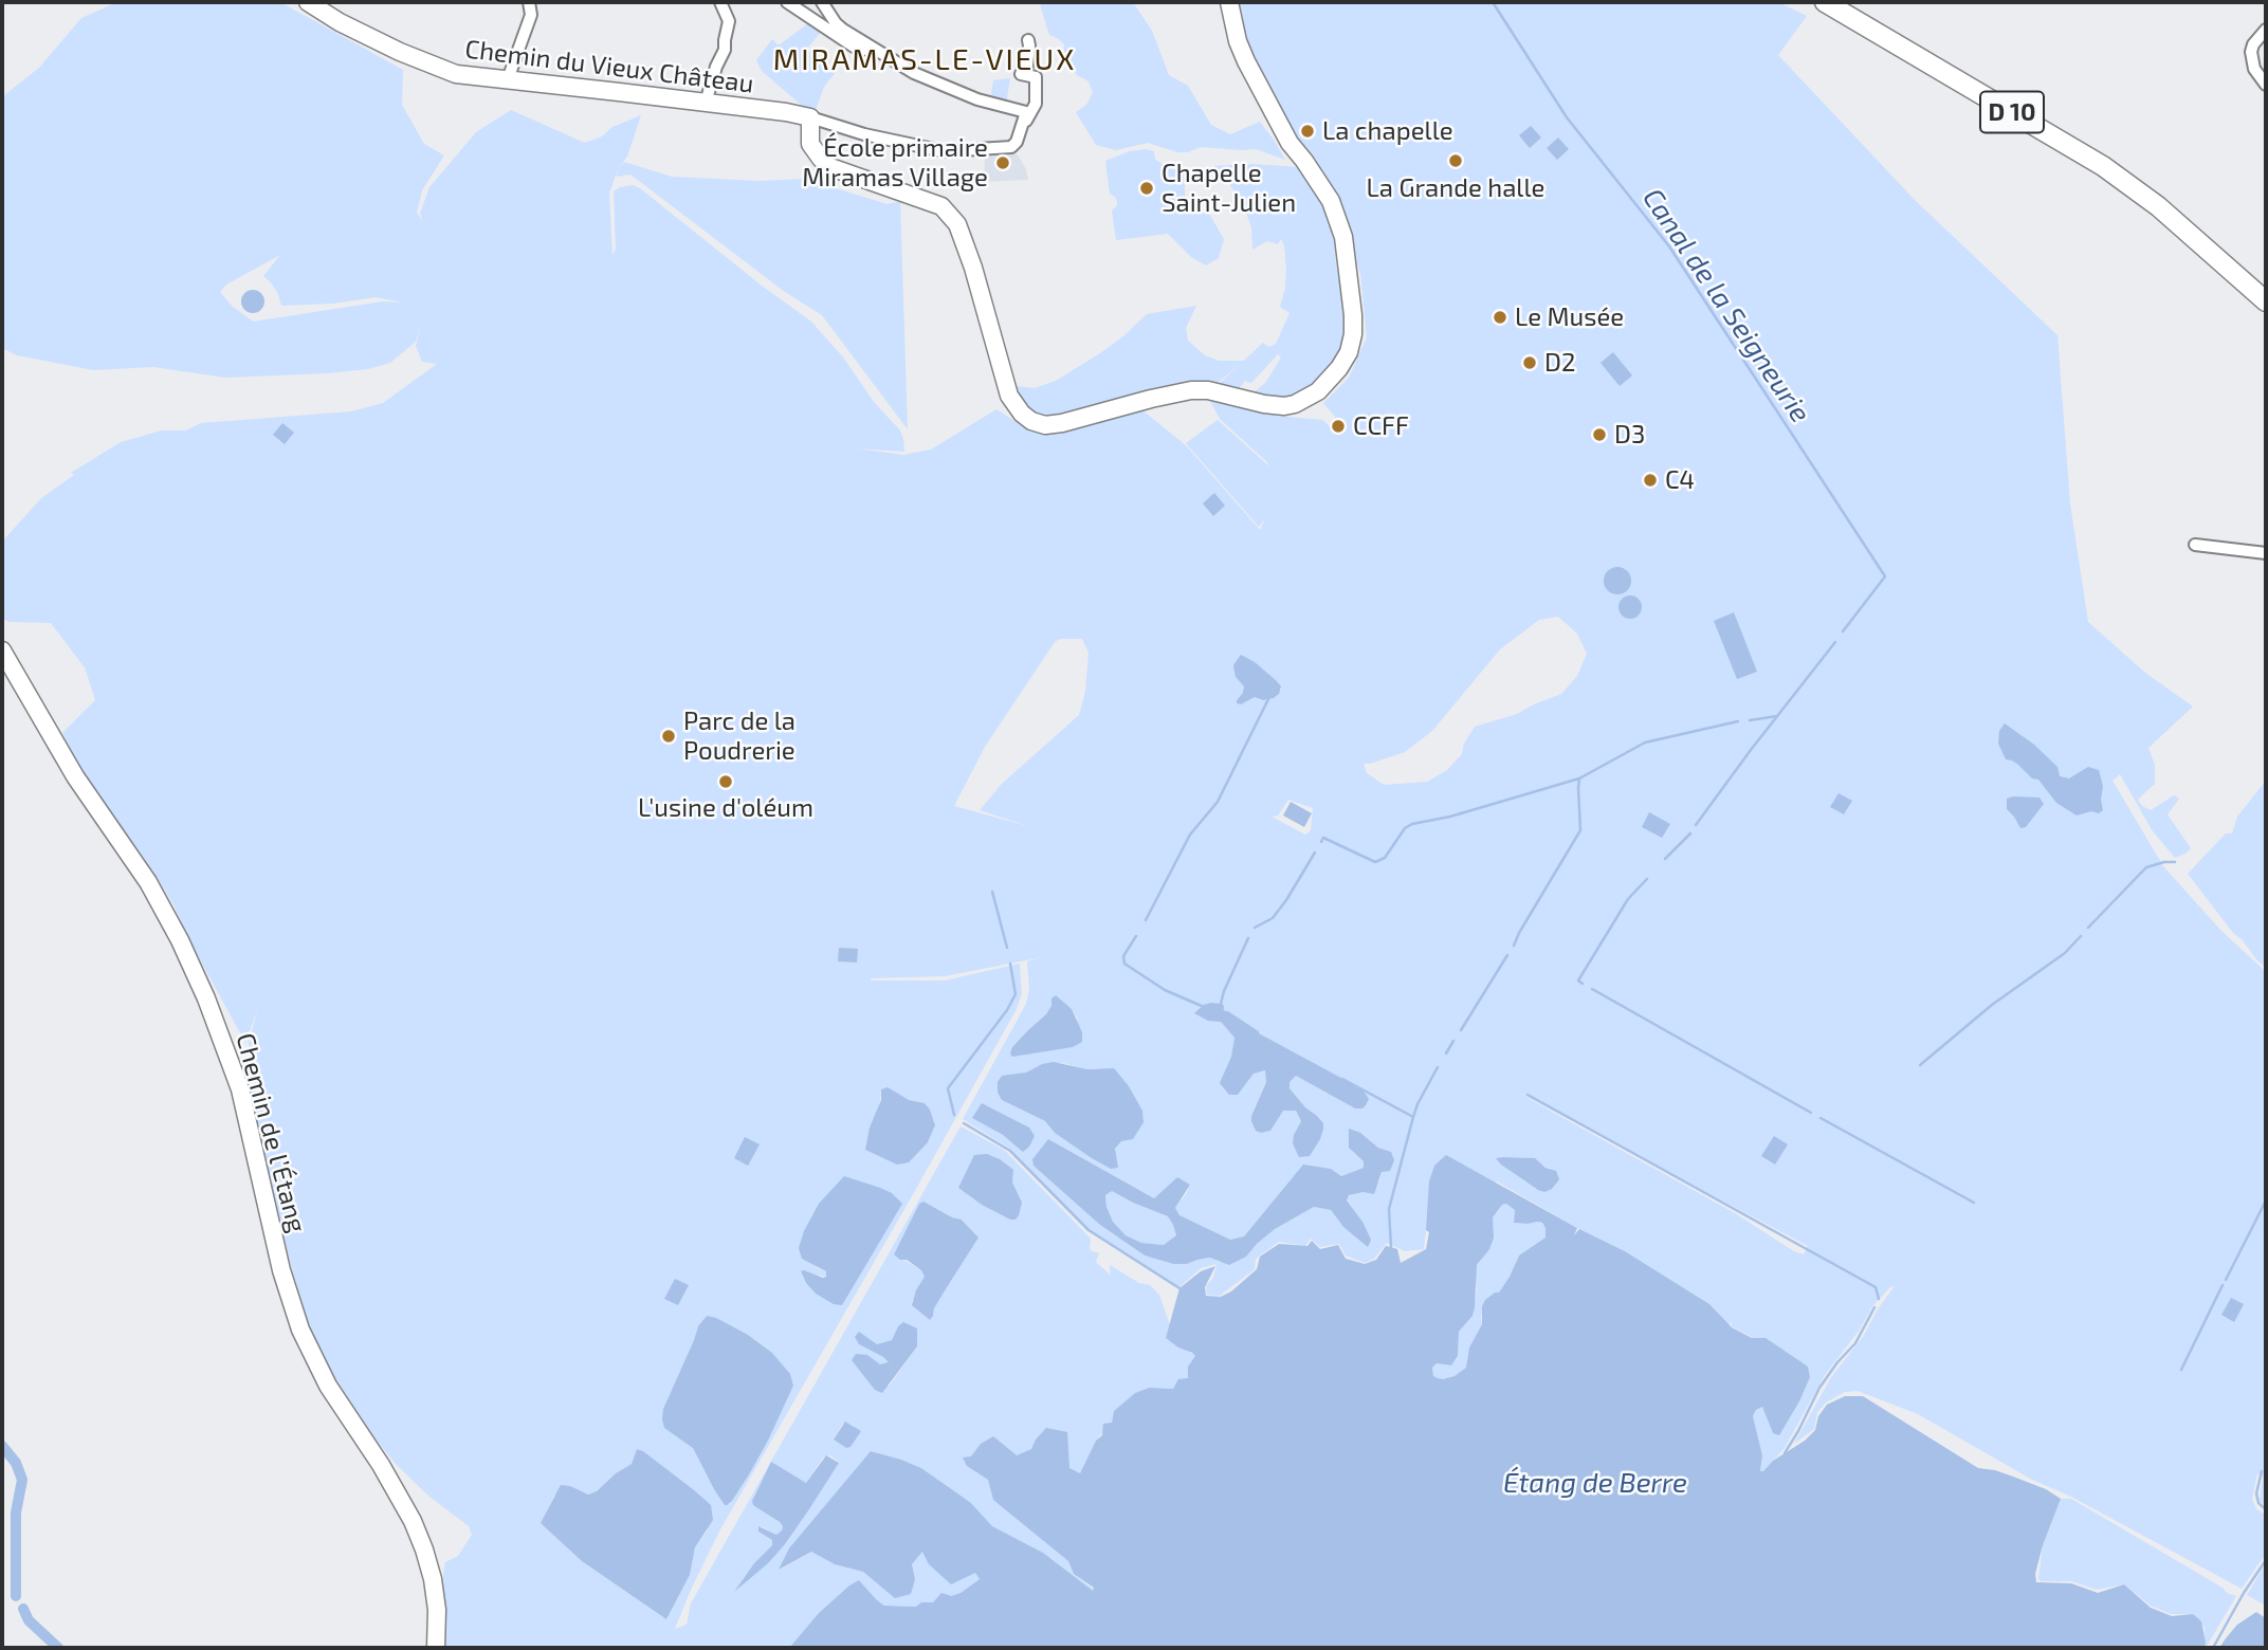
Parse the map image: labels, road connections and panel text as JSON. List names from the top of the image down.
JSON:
{
  "streets": {
    "main road": ["D 10"],
    "street": ["Chemin du Vieux Château", "Chemin de l’Étang"]
  },
  "districts": ["MIRAMAS-LE-VIEUX"],
  "water": ["Canal de la Seigneurie", "Étang de Berre"],
  "places": [
    "La chapelle",
    "La Grande halle",
    "École primaire Miramas Village",
    "Chapelle Saint-Julien",
    "Le Musée",
    "D2",
    "CCFF",
    "D3",
    "C4",
    "Parc de la Poudrerie",
    "L'usine d'oléum"
  ]
}
